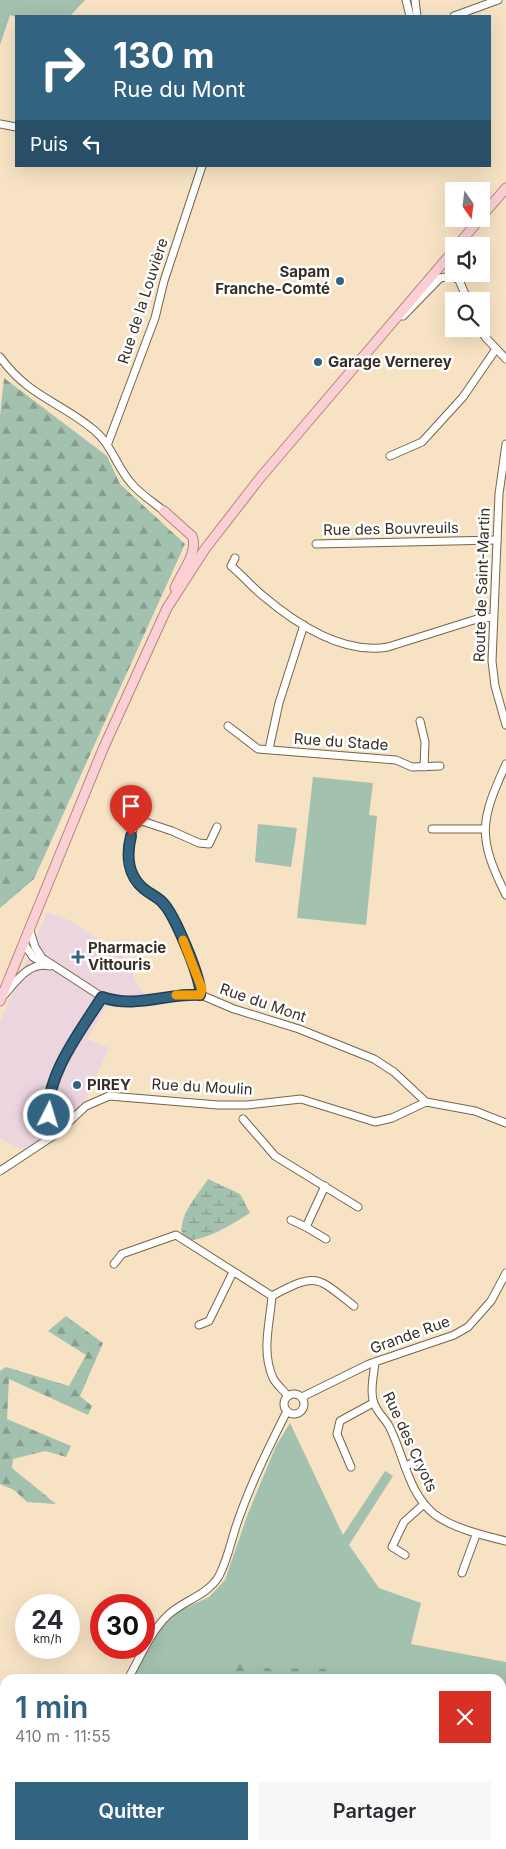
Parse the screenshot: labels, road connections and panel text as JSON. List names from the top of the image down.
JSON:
{
  "streets": {
    "street": [
      "Rue de la Louvière",
      "Rue des Bouvreuils",
      "Route de Saint-Martin",
      "Rue du Stade",
      "Rue du Mont",
      "Rue du Moulin",
      "Grande Rue",
      "Rue des Cryots"
    ]
  },
  "crossings": [
    ["Rue des Bouvreuils", "Route de Saint-Martin"],
    ["Rue du Mont", "Rue du Moulin"],
    ["Grande Rue", "Rue des Cryots"]
  ],
  "places": {
    "other": ["Sapam Franche-Comté", "Garage Vernerey", "PIREY"],
    "health": ["Pharmacie Vittouris"]
  },
  "north": "bottom",
  "page": {
    "turn": ["130 m", "Rue du Mont"],
    "then": "Puis",
    "speed": "24 km/h",
    "limit": "30",
    "heading": ["1 min", "410 m · 11:55"],
    "buttons": ["Quitter", "Partager"]
  }
}
